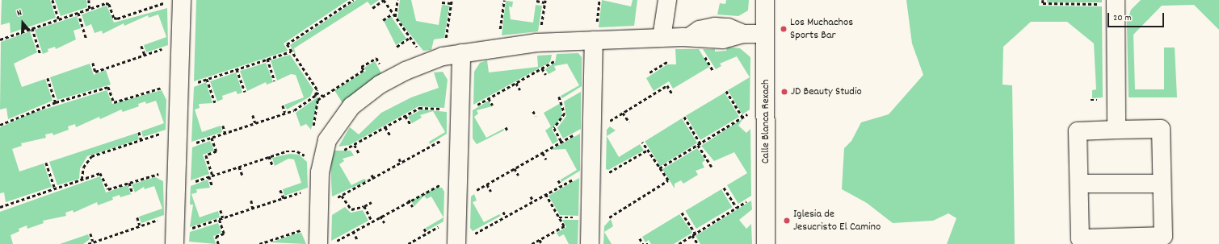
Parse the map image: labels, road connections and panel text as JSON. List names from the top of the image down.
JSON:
{
  "streets": {
    "street": ["Calle Blanca Rexach"]
  },
  "places": ["Los Muchachos Sports Bar", "JD Beauty Studio", "Iglesia de Jesucristo El Camino"],
  "scale_bar": "20 m",
  "north": "top"
}
